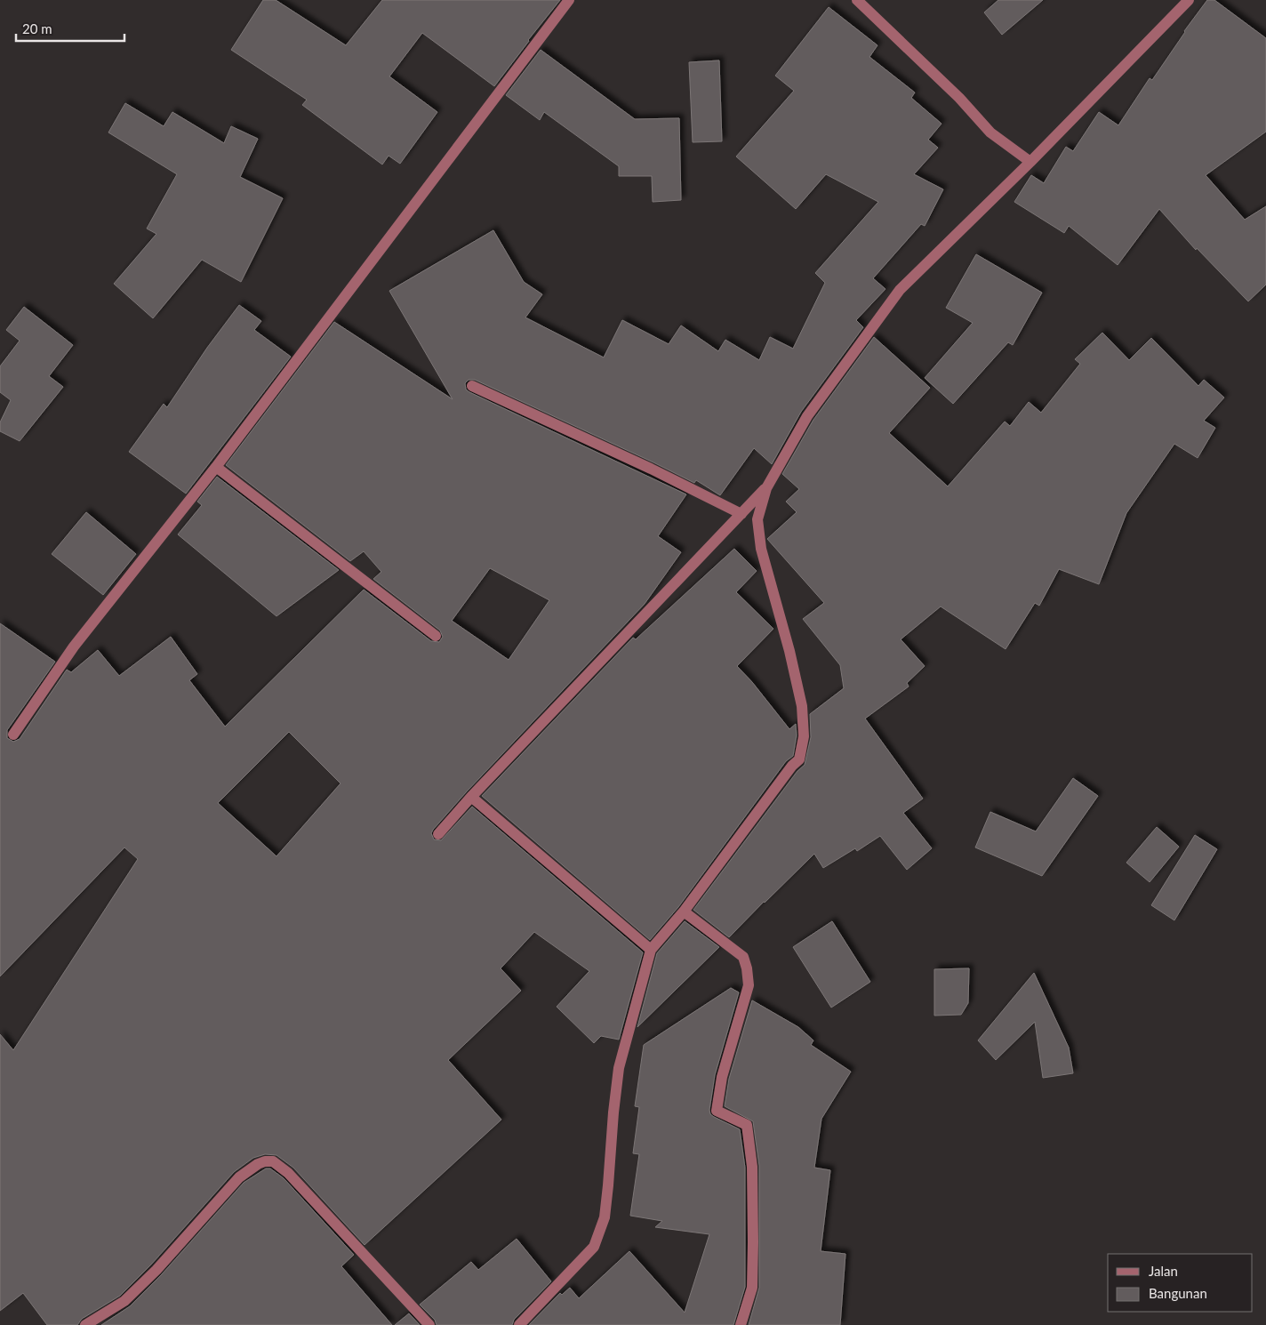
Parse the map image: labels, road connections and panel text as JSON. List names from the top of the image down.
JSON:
{
  "legend": ["Jalan", "Bangunan"],
  "scale_bar": "20 m"
}
